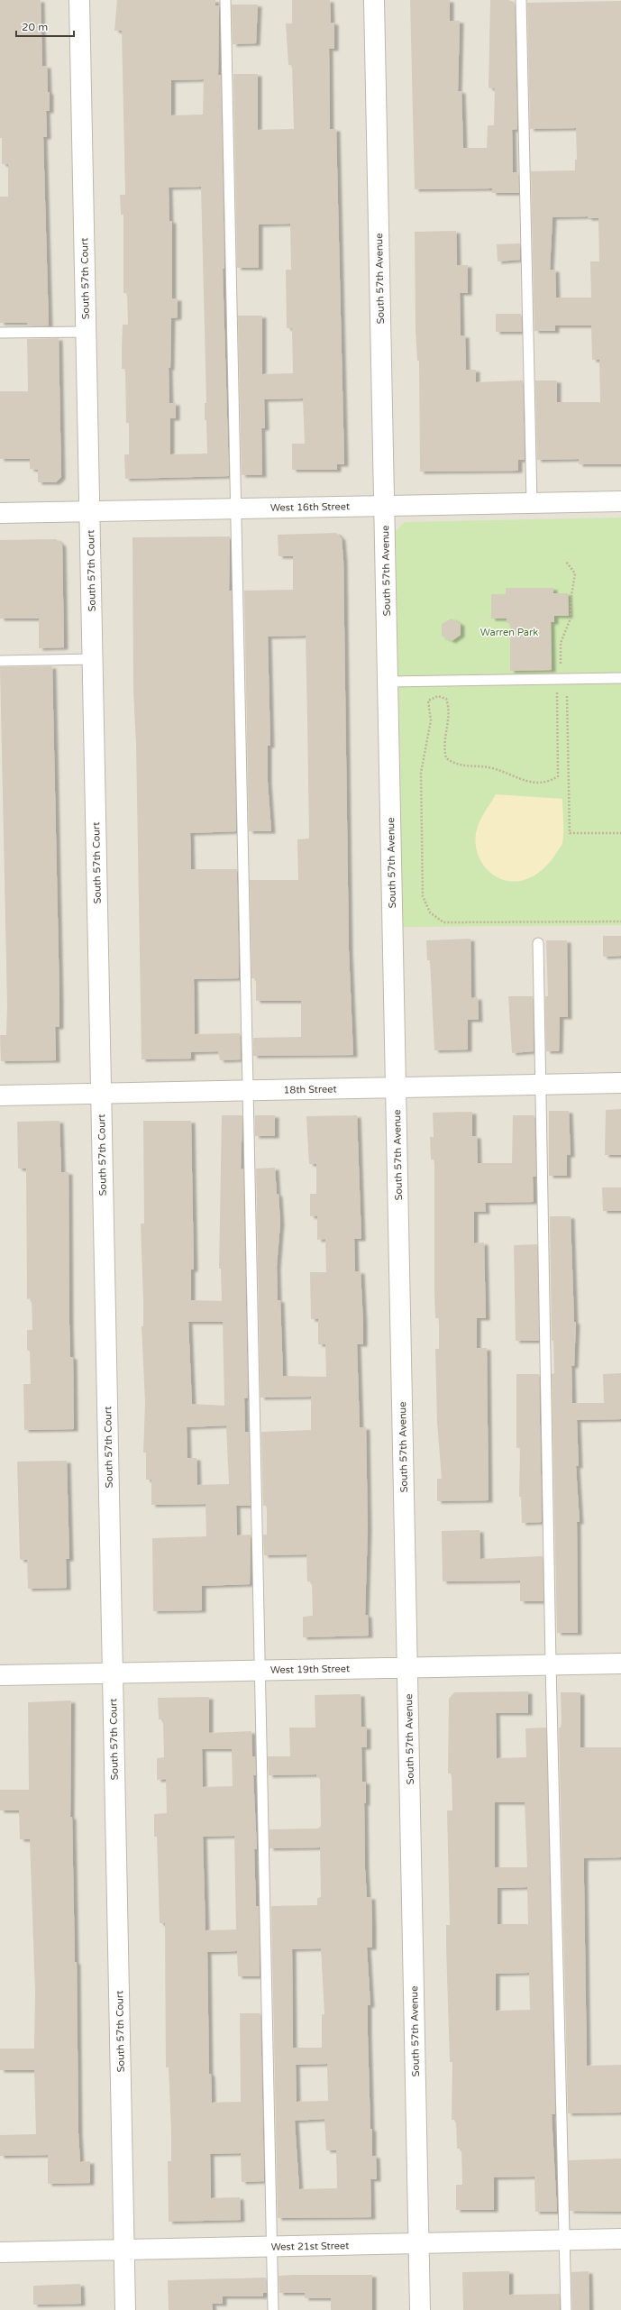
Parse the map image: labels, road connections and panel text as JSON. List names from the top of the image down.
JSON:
{
  "streets": {
    "street": [
      "South 57th Court",
      "South 57th Avenue",
      "West 16th Street",
      "18th Street",
      "West 19th Street",
      "West 21st Street"
    ]
  },
  "crossings": [
    ["South 57th Court", "West 16th Street"],
    ["South 57th Court", "18th Street"],
    ["South 57th Court", "West 19th Street"],
    ["South 57th Court", "West 21st Street"],
    ["South 57th Avenue", "West 16th Street"],
    ["South 57th Avenue", "18th Street"],
    ["South 57th Avenue", "West 19th Street"],
    ["South 57th Avenue", "West 21st Street"]
  ],
  "parks": ["Warren Park"],
  "scale_bar": "20 m"
}
